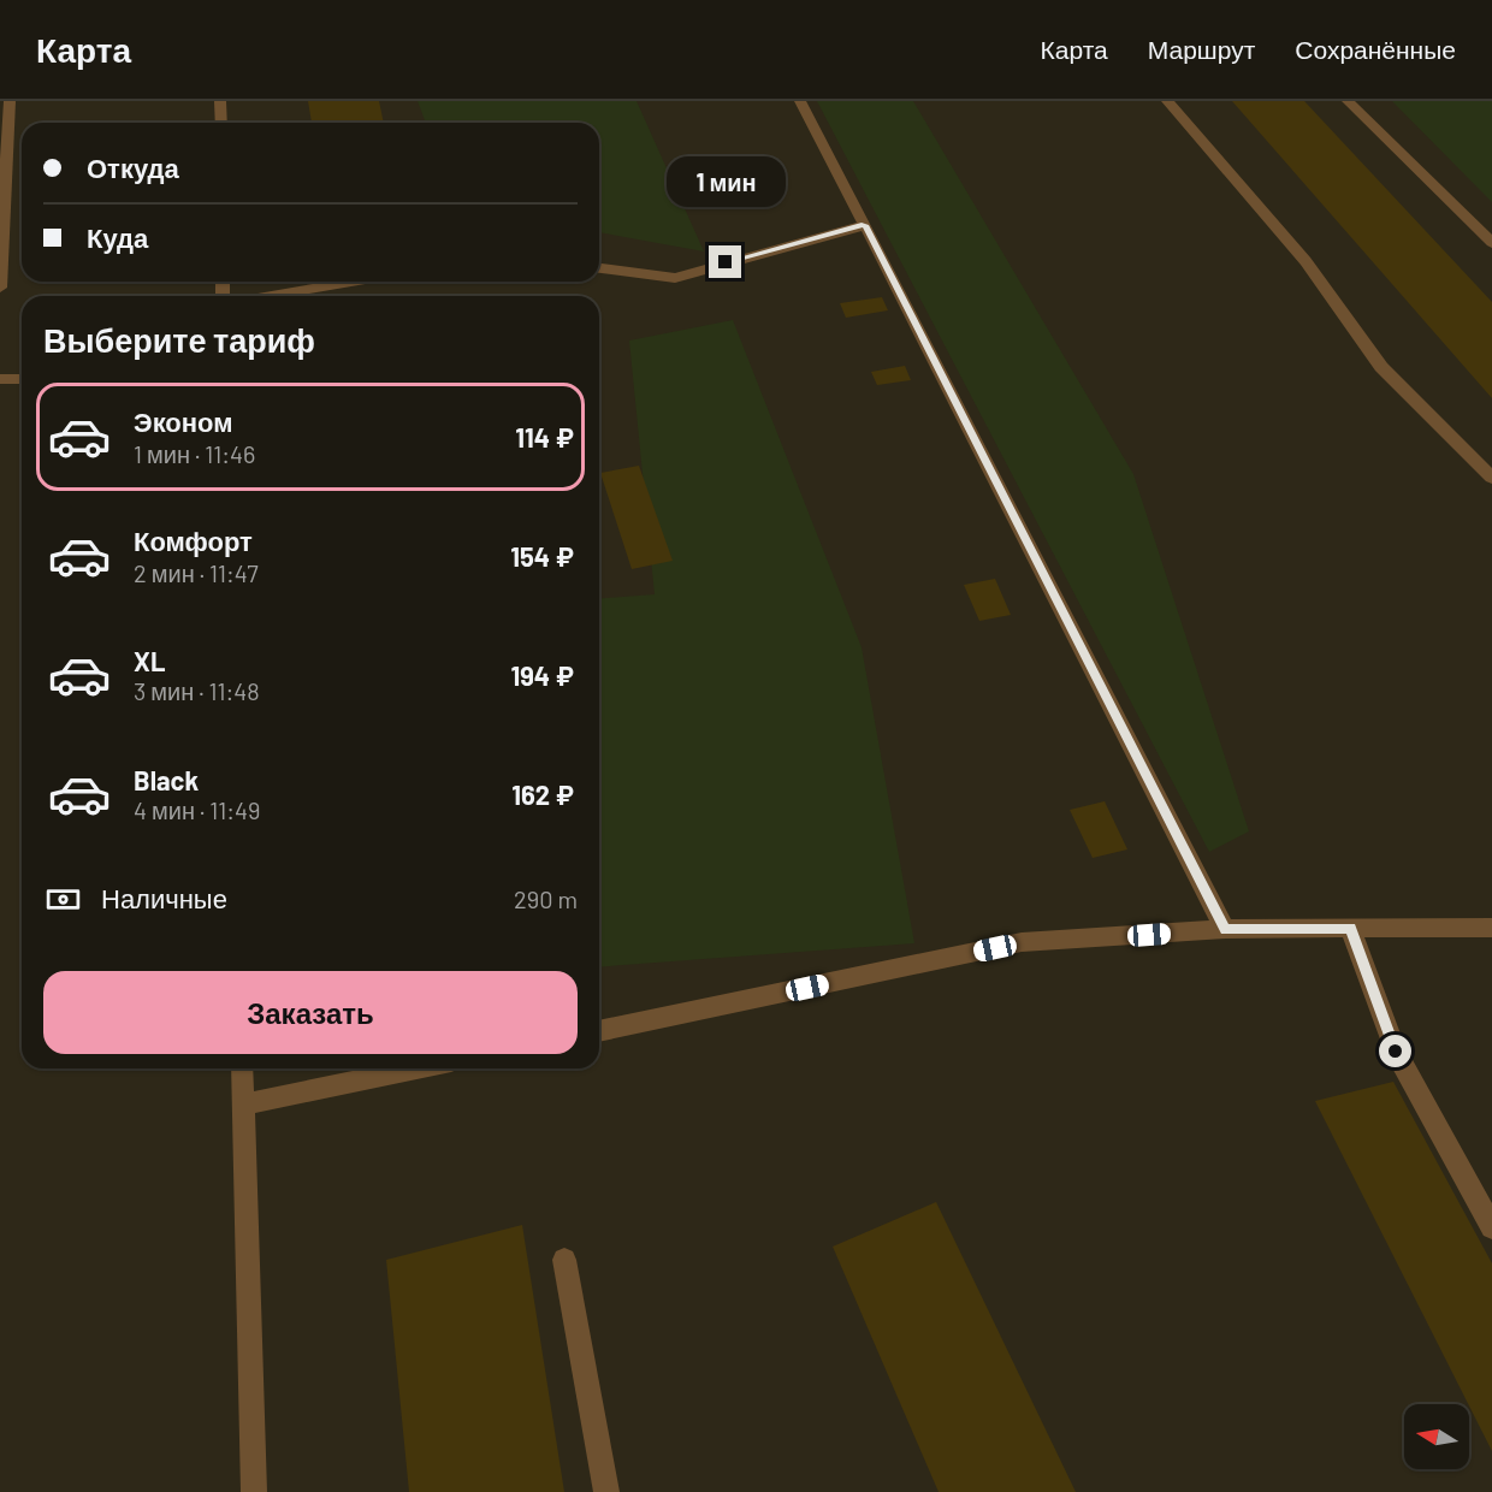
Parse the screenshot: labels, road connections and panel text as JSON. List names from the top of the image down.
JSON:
{
  "north": "left",
  "page": {
    "header": "Карта",
    "nav": ["Карта", "Маршрут", "Сохранённые"],
    "banner": ["Откуда", "Куда"],
    "bubble": "1 мин",
    "heading": "Выберите тариф",
    "list": [
      {
        "name": "Эконом",
        "note": "1 мин · 11:46",
        "value": "114 ₽"
      },
      {
        "name": "Комфорт",
        "note": "2 мин · 11:47",
        "value": "154 ₽"
      },
      {
        "name": "XL",
        "note": "3 мин · 11:48",
        "value": "194 ₽"
      },
      {
        "name": "Black",
        "note": "4 мин · 11:49",
        "value": "162 ₽"
      }
    ],
    "pay": ["Наличные", "290 m"],
    "buttons": "Заказать"
  }
}
